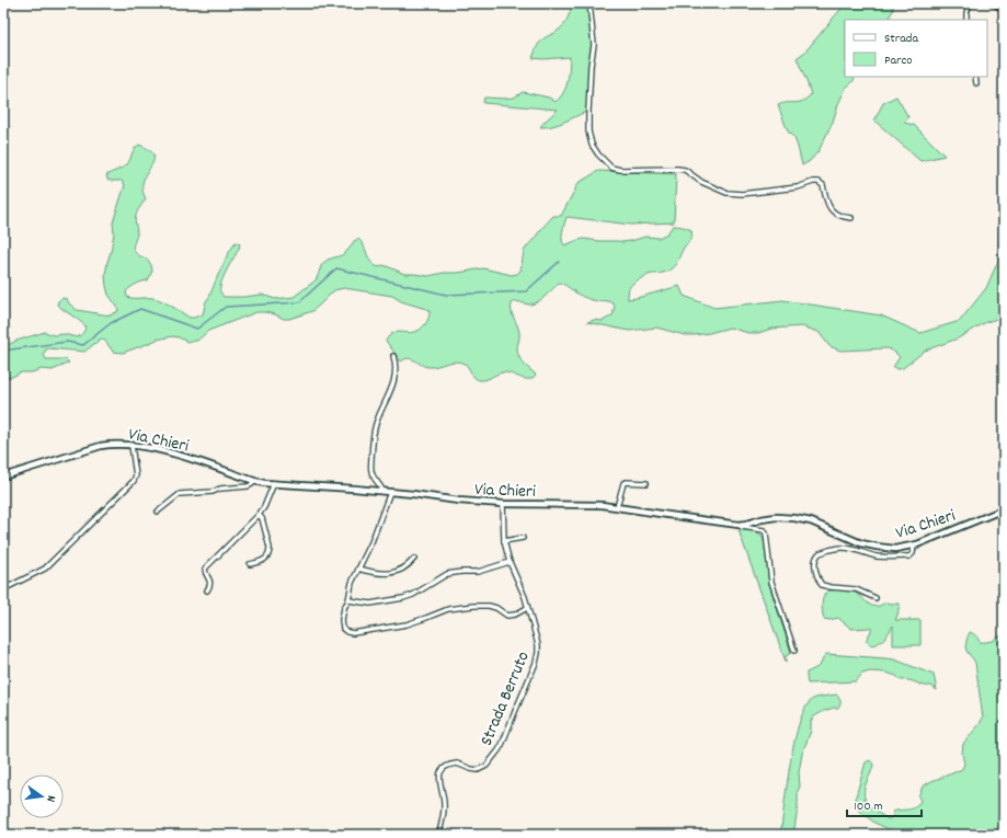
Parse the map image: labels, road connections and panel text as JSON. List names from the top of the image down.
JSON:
{
  "streets": {
    "street": ["Via Chieri", "Strada Berruto"]
  },
  "crossings": [
    ["Via Chieri", "Strada Berruto"]
  ],
  "legend": ["Strada", "Parco"],
  "scale_bar": "100 m",
  "north": "right"
}
